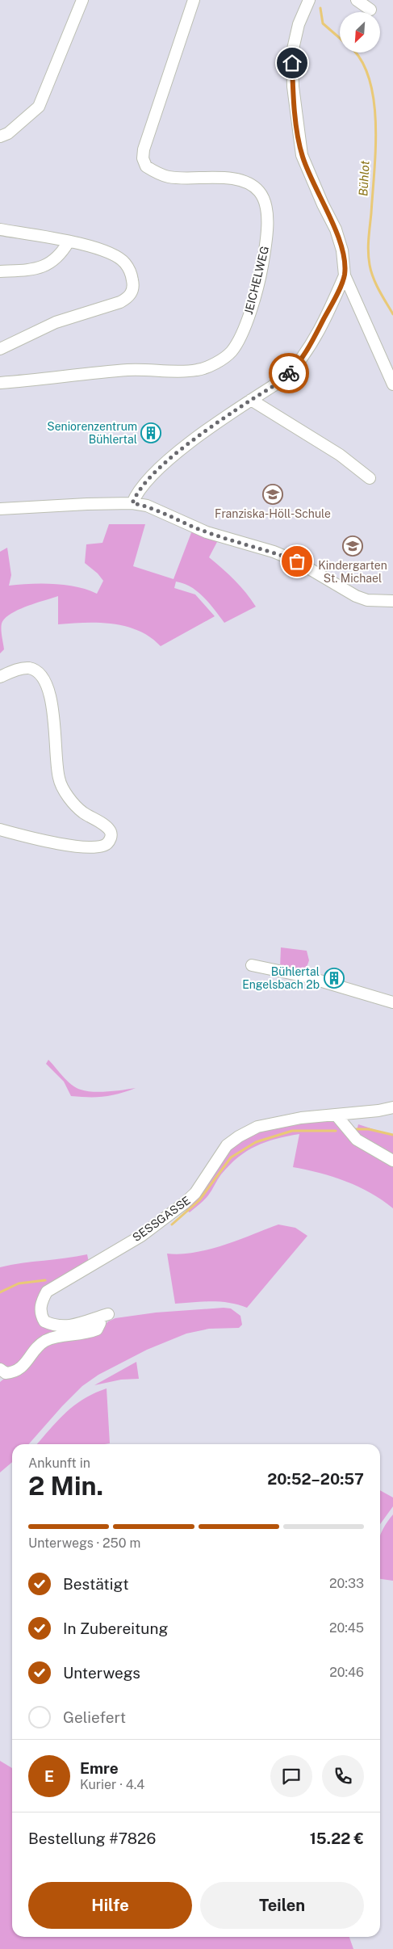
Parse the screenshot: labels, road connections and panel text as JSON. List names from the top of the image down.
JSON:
{
  "streets": {
    "street": ["JEICHELWEG", "SESSGASSE"]
  },
  "water": ["Bühlot"],
  "places": {
    "building": ["Seniorenzentrum Bühlertal", "Bühlertal Engelsbach 2b"],
    "school or university": ["Franziska-Höll-Schule", "Kindergarten St. Michael"]
  },
  "north": "bottom left",
  "page": {
    "heading": ["2 Min.", "Ankunft in", "20:52–20:57"],
    "panel": [
      "Emre",
      "Kurier · 4.4",
      "Bestellung #7826",
      "15.22 €"
    ],
    "bar": "Unterwegs · 250 m",
    "list": [
      ["Bestätigt", "20:33"],
      ["In Zubereitung", "20:45"],
      ["Unterwegs", "20:46"],
      "Geliefert"
    ],
    "round": "E",
    "buttons": ["Hilfe", "Teilen"]
  }
}
